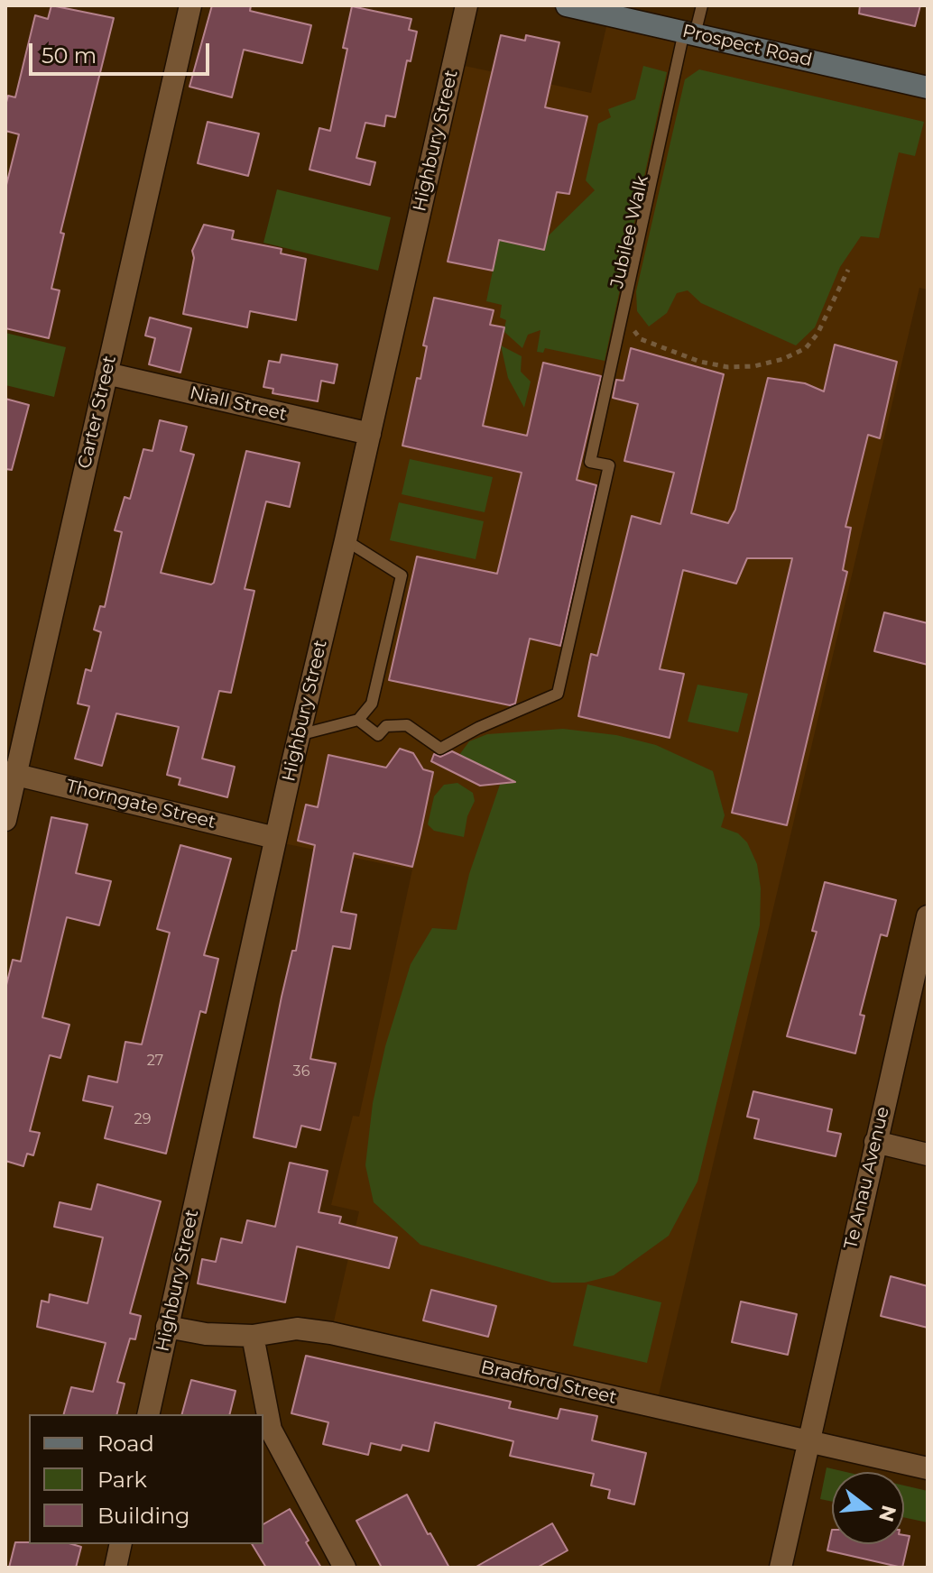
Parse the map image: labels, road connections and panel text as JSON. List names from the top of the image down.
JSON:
{
  "streets": {
    "main road": ["Prospect Road"],
    "street": [
      "Highbury Street",
      "Niall Street",
      "Carter Street",
      "Thorngate Street",
      "Te Anau Avenue",
      "Bradford Street"
    ]
  },
  "crossings": [
    ["Highbury Street", "Niall Street"],
    ["Highbury Street", "Thorngate Street"],
    ["Highbury Street", "Bradford Street"],
    ["Niall Street", "Carter Street"],
    ["Carter Street", "Thorngate Street"],
    ["Te Anau Avenue", "Bradford Street"]
  ],
  "house_numbers": ["27", "36", "29"],
  "legend": ["Road", "Park", "Building"],
  "scale_bar": "50 m",
  "north": "right"
}
